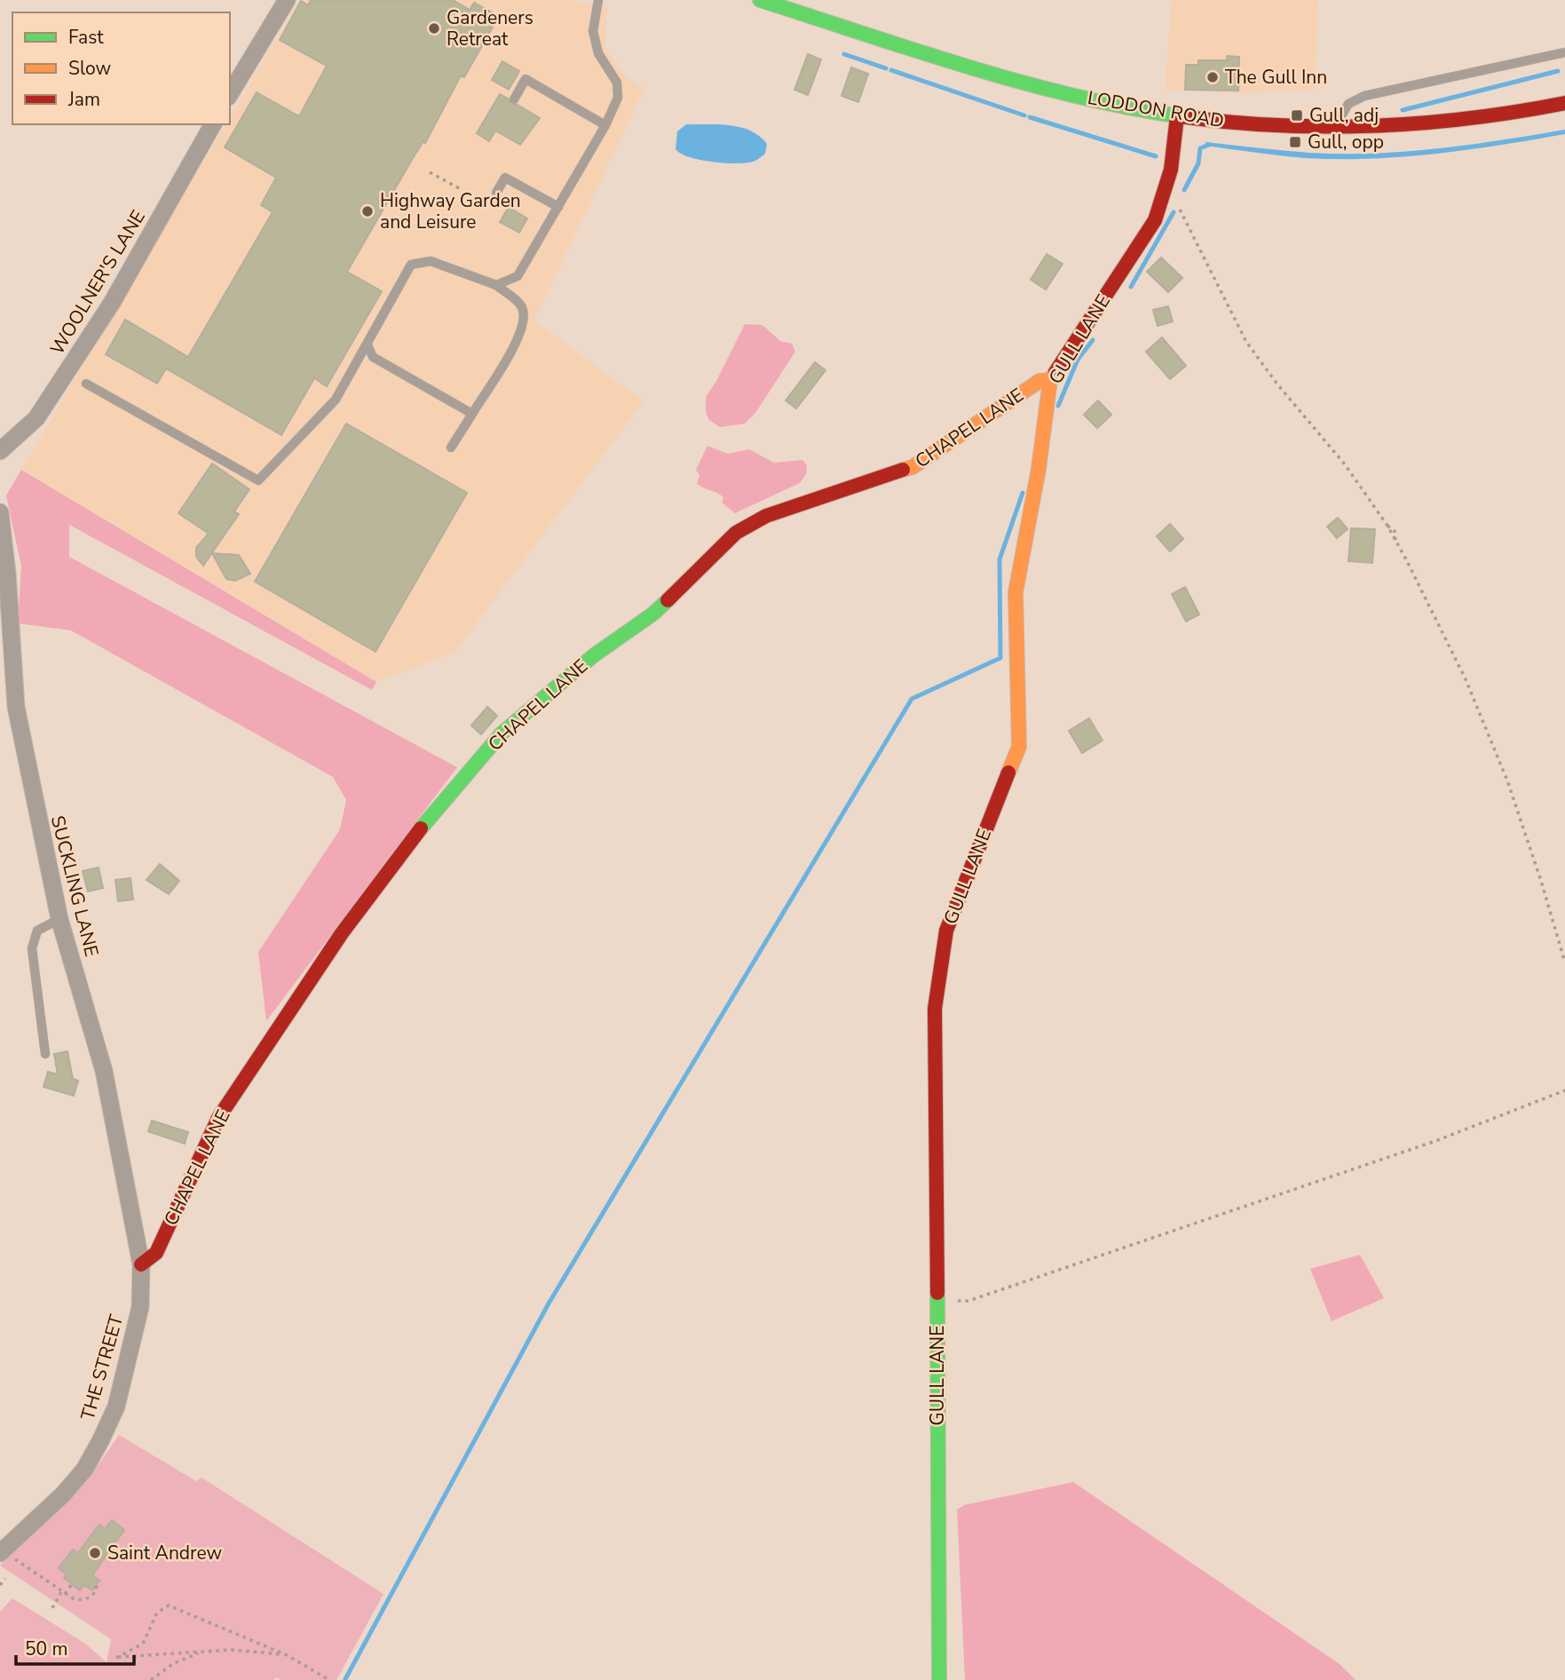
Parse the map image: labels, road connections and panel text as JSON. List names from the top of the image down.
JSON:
{
  "streets": {
    "main road": ["LODDON ROAD", "GULL LANE", "CHAPEL LANE"],
    "street": ["WOOLNER'S LANE", "SUCKLING LANE", "THE STREET"]
  },
  "crossings": [
    ["LODDON ROAD", "GULL LANE"],
    ["GULL LANE", "CHAPEL LANE"],
    ["CHAPEL LANE", "SUCKLING LANE"],
    ["CHAPEL LANE", "THE STREET"],
    ["SUCKLING LANE", "THE STREET"]
  ],
  "places": {
    "other": [
      "Gardeners Retreat",
      "The Gull Inn",
      "Highway Garden and Leisure",
      "Saint Andrew"
    ],
    "transit": ["Gull, adj", "Gull, opp"]
  },
  "legend": ["Fast", "Slow", "Jam"],
  "scale_bar": "50 m"
}
